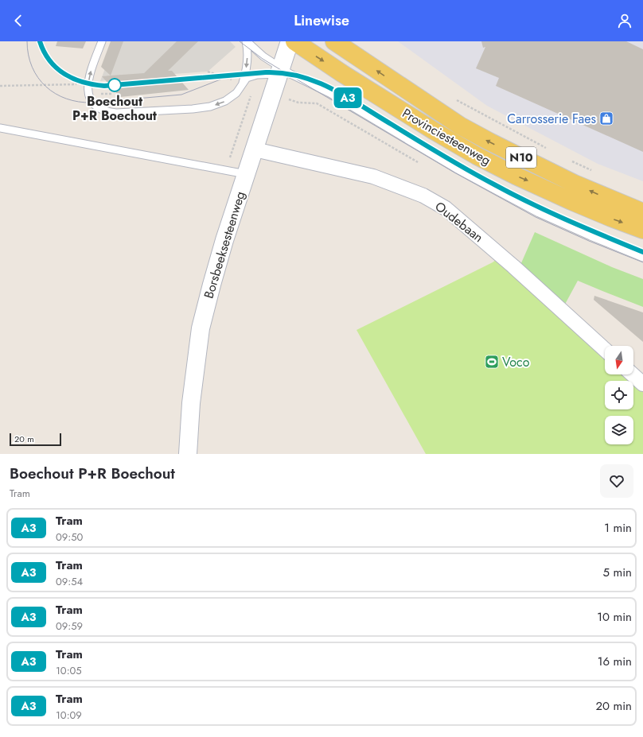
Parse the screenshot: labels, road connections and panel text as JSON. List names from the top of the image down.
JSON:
{
  "streets": {
    "main road": ["Provinciesteenweg", "N10"],
    "street": ["Oudebaan", "Borsbeeksesteenweg"]
  },
  "crossings": [
    ["Oudebaan", "Borsbeeksesteenweg"]
  ],
  "places": {
    "other": ["Boechout P+R Boechout"],
    "shop": ["Carrosserie Faes"],
    "sports": ["Voco"]
  },
  "lines": ["tram line A3"],
  "scale_bar": "20 m",
  "north": "bottom",
  "page": {
    "header": "Linewise",
    "on_map": "A3",
    "scale": "20 m",
    "heading": ["Boechout P+R Boechout", "Tram"],
    "list": [
      {
        "mark": "A3",
        "name": "Tram",
        "note": "09:50",
        "value": "1 min"
      },
      {
        "mark": "A3",
        "name": "Tram",
        "note": "09:54",
        "value": "5 min"
      },
      {
        "mark": "A3",
        "name": "Tram",
        "note": "09:59",
        "value": "10 min"
      },
      {
        "mark": "A3",
        "name": "Tram",
        "note": "10:05",
        "value": "16 min"
      },
      {
        "mark": "A3",
        "name": "Tram",
        "note": "10:09",
        "value": "20 min"
      }
    ]
  }
}
